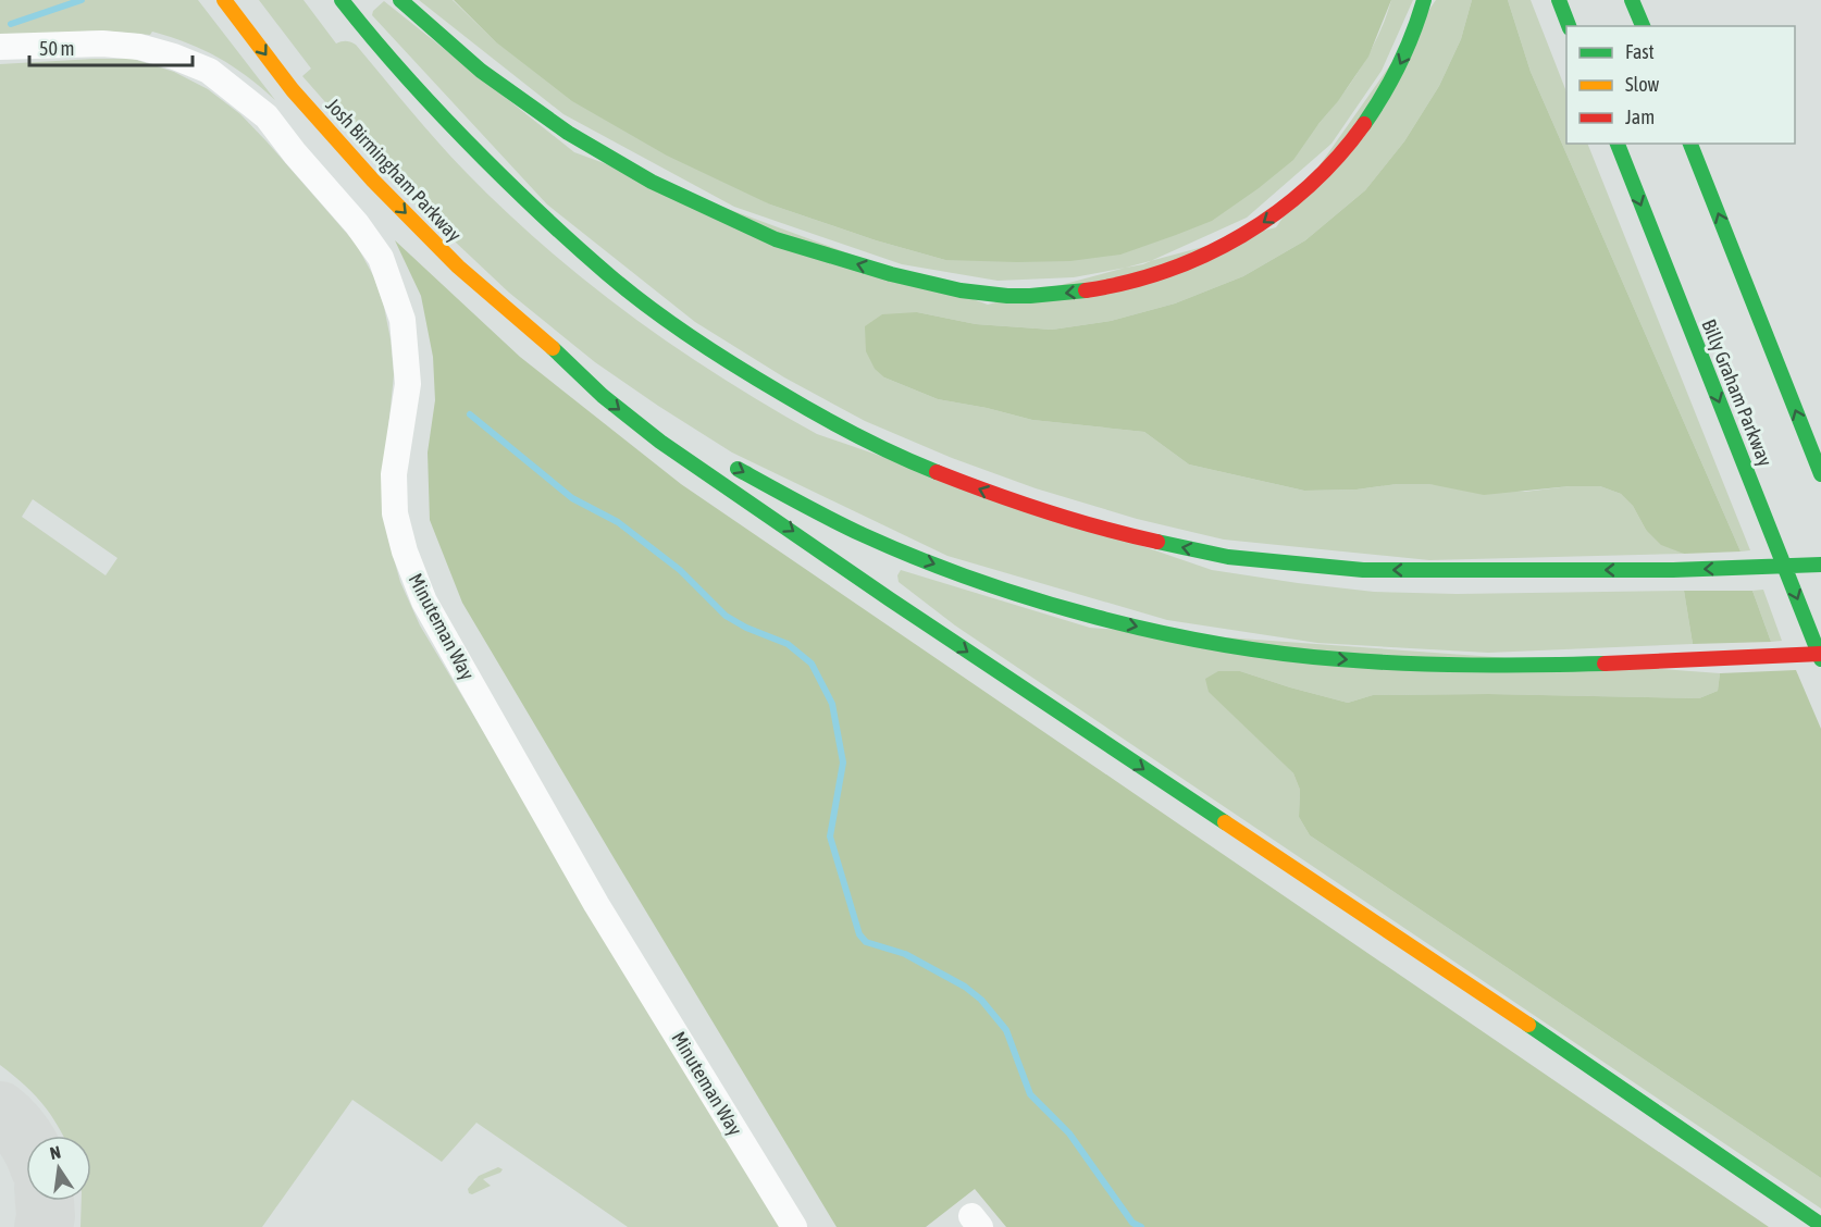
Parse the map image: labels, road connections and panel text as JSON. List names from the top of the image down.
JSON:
{
  "streets": {
    "main road": ["Josh Birmingham Parkway", "Billy Graham Parkway"],
    "street": ["Minuteman Way"]
  },
  "one_way": ["Josh Birmingham Parkway"],
  "legend": ["Fast", "Slow", "Jam"],
  "scale_bar": "50 m",
  "north": "top"
}
